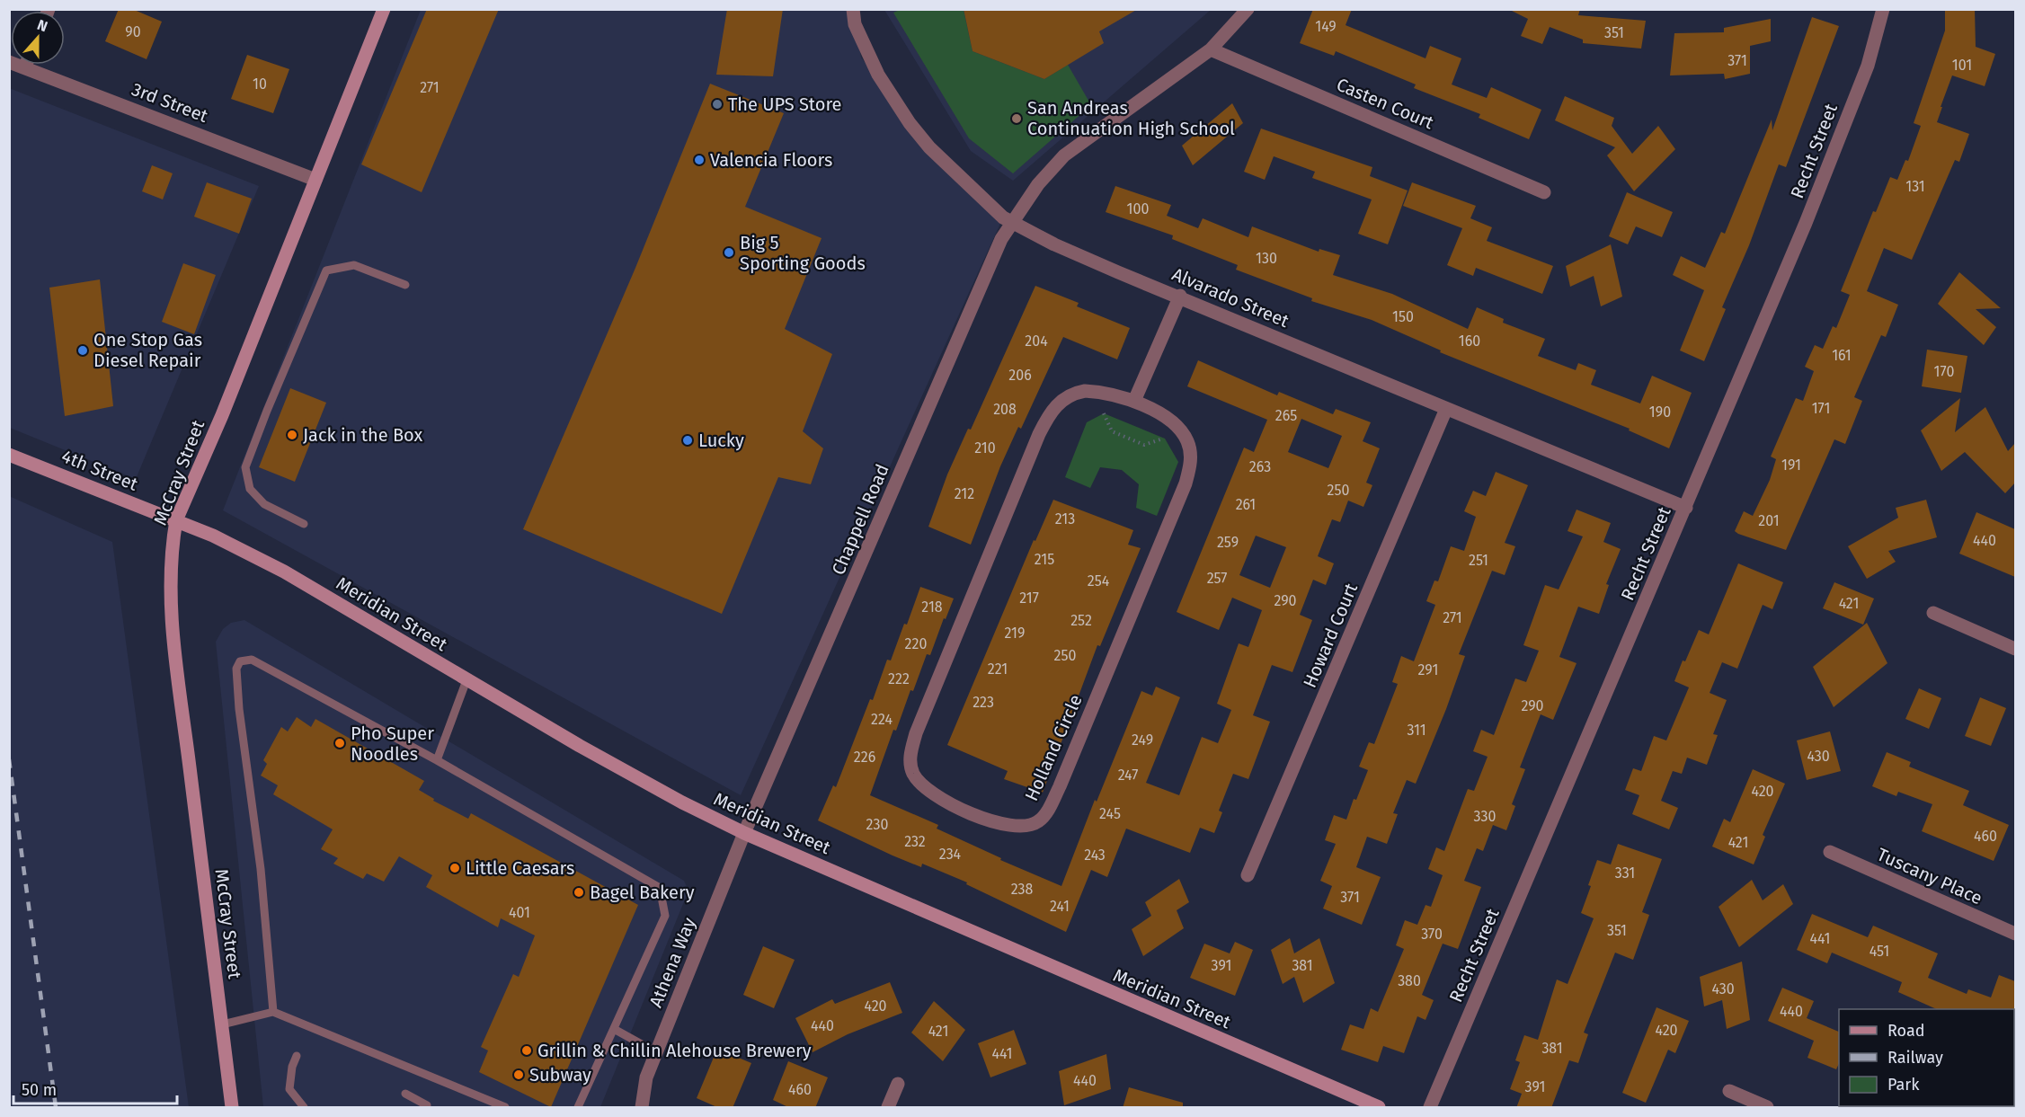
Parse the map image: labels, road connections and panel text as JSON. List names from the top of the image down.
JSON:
{
  "streets": {
    "street": [
      "3rd Street",
      "Casten Court",
      "Recht Street",
      "Alvarado Street",
      "4th Street",
      "McCray Street",
      "Chappell Road",
      "Meridian Street",
      "Howard Court",
      "Holland Circle",
      "Tuscany Place",
      "Athena Way"
    ]
  },
  "crossings": [
    ["3rd Street", "McCray Street"],
    ["Casten Court", "Chappell Road"],
    ["Recht Street", "Alvarado Street"],
    ["Alvarado Street", "Chappell Road"],
    ["Alvarado Street", "Howard Court"],
    ["4th Street", "McCray Street"],
    ["4th Street", "Meridian Street"],
    ["McCray Street", "Meridian Street"],
    ["Chappell Road", "Meridian Street"],
    ["Chappell Road", "Athena Way"],
    ["Meridian Street", "Athena Way"]
  ],
  "places": [
    "The UPS Store",
    "San Andreas Continuation High School",
    "Valencia Floors",
    "Big 5 Sporting Goods",
    "One Stop Gas Diesel Repair",
    "Jack in the Box",
    "Lucky",
    "Pho Super Noodles",
    "Little Caesars",
    "Bagel Bakery",
    "Grillin & Chillin Alehouse Brewery",
    "Subway"
  ],
  "house_numbers": [
    "149",
    "90",
    "351",
    "371",
    "101",
    "10",
    "271",
    "131",
    "100",
    "130",
    "150",
    "204",
    "160",
    "161",
    "170",
    "206",
    "171",
    "208",
    "190",
    "265",
    "210",
    "191",
    "263",
    "250",
    "212",
    "261",
    "213",
    "201",
    "440",
    "259",
    "215",
    "251",
    "257",
    "254",
    "217",
    "290",
    "421",
    "218",
    "271",
    "252",
    "219",
    "220",
    "250",
    "221",
    "291",
    "222",
    "223",
    "290",
    "224",
    "311",
    "249",
    "430",
    "226",
    "247",
    "420",
    "245",
    "330",
    "230",
    "460",
    "232",
    "421",
    "234",
    "243",
    "331",
    "238",
    "371",
    "241",
    "401",
    "351",
    "370",
    "441",
    "451",
    "391",
    "381",
    "380",
    "430",
    "420",
    "440",
    "440",
    "420",
    "421",
    "381",
    "441",
    "440",
    "391",
    "460"
  ],
  "legend": ["Road", "Railway", "Park"],
  "scale_bar": "50 m",
  "north": "top"
}
